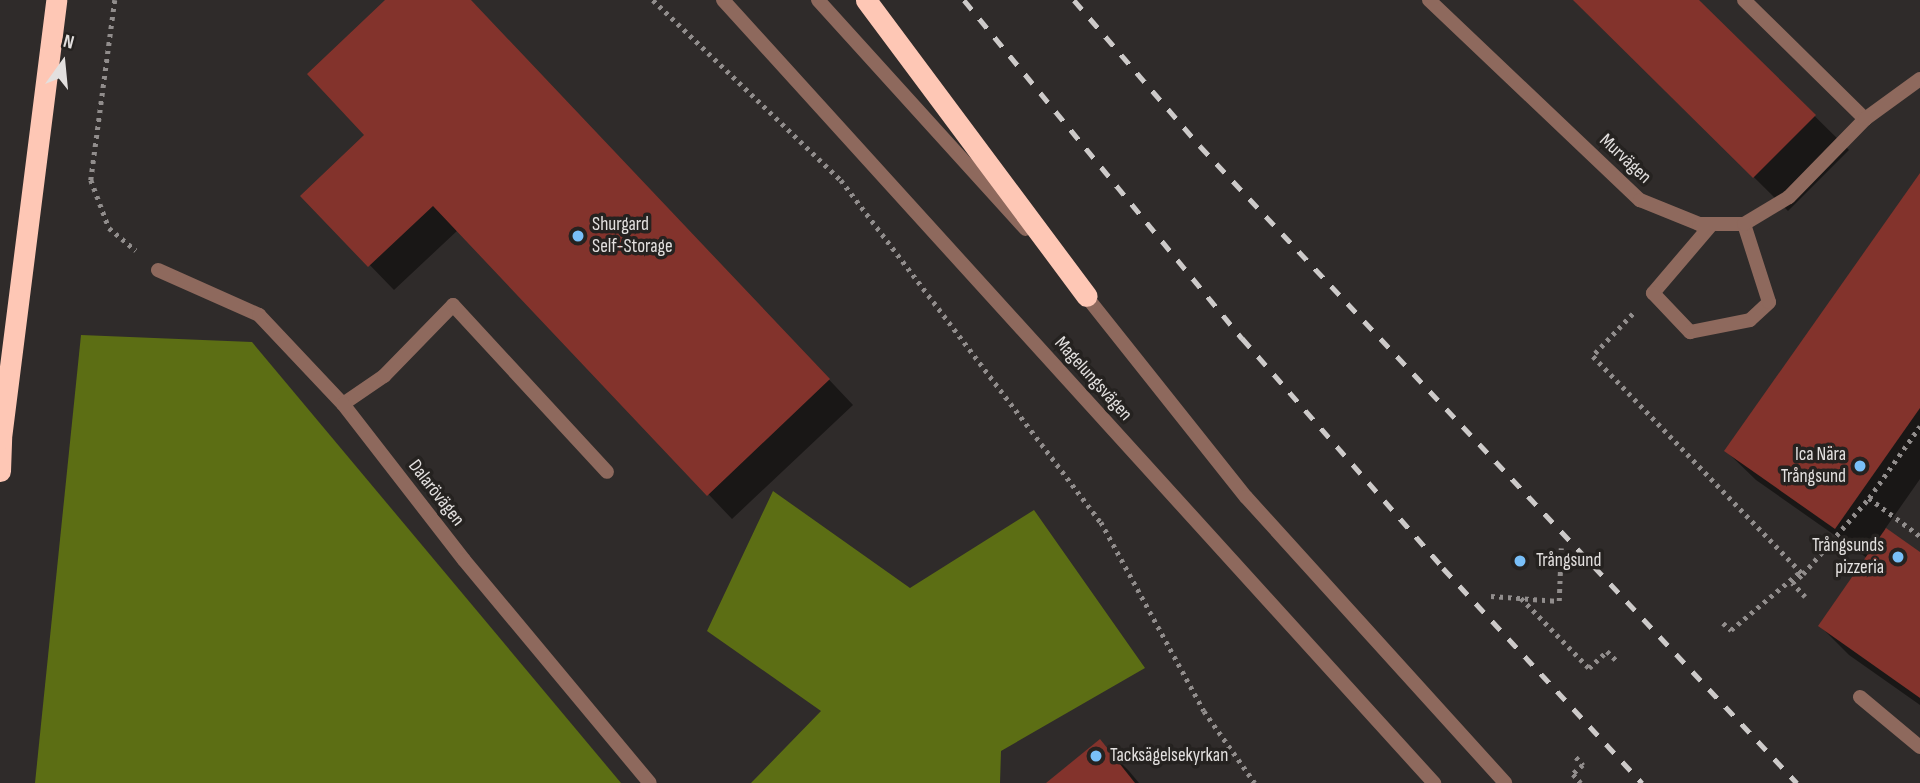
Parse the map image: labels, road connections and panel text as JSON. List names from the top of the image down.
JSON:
{
  "streets": {
    "street": ["Murvägen", "Magelungsvägen", "Dalarövägen"]
  },
  "places": [
    "Shurgard Self-Storage",
    "Ica Nära Trångsund",
    "Trångsunds pizzeria",
    "Trångsund",
    "Tacksägelsekyrkan"
  ],
  "north": "top"
}
